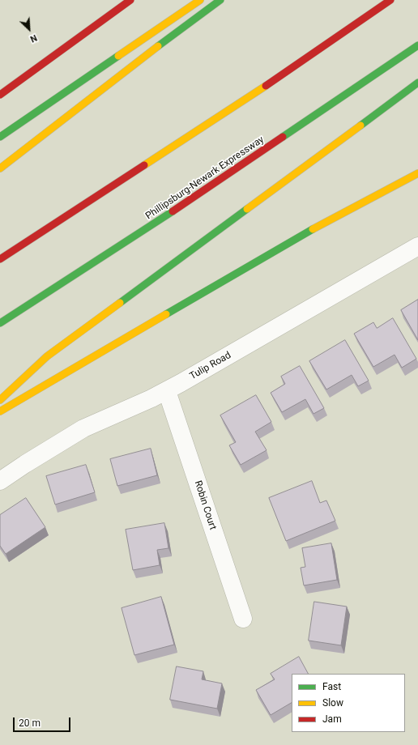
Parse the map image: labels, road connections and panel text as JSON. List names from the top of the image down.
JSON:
{
  "streets": {
    "highway": ["Phillipsburg-Newark Expressway"],
    "street": ["Tulip Road", "Robin Court"]
  },
  "crossings": [
    ["Tulip Road", "Robin Court"]
  ],
  "legend": ["Fast", "Slow", "Jam"],
  "scale_bar": "20 m",
  "north": "bottom right"
}
